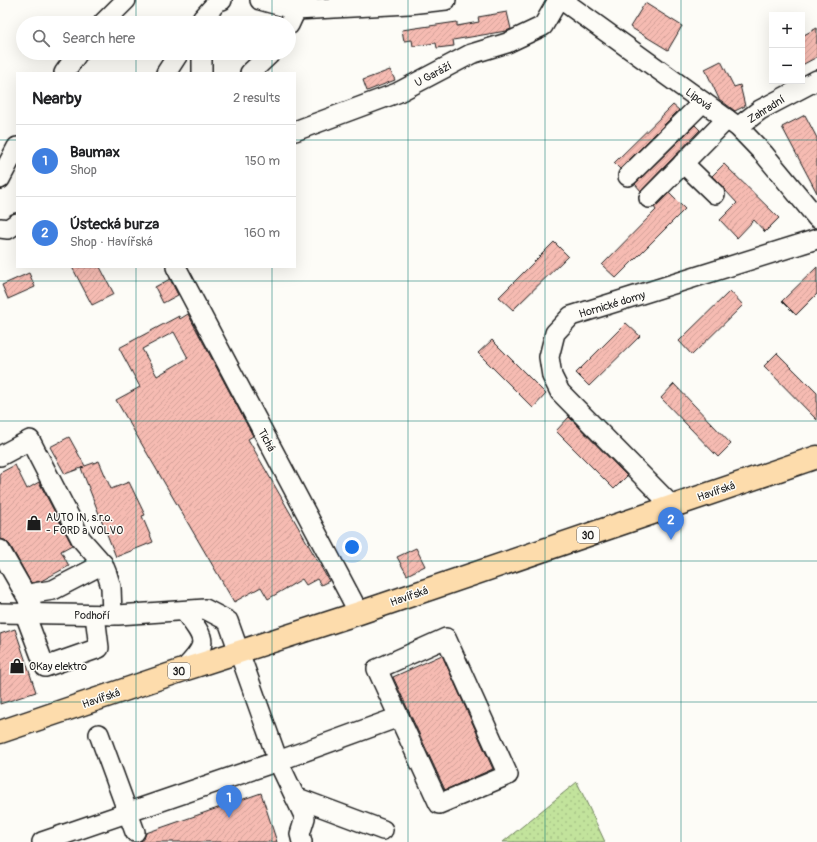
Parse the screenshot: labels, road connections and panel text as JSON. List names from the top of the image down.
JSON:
{
  "streets": {
    "main road": ["Havířská", "30"],
    "street": [
      "U Garáží",
      "Lipová",
      "Zahradní",
      "Hornické domy",
      "Tichá",
      "Podhoří"
    ]
  },
  "crossings": [
    ["Lipová", "Zahradní"],
    ["Hornické domy", "Havířská"],
    ["Tichá", "Havířská"],
    ["Havířská", "Podhoří"]
  ],
  "places": {
    "shop": ["AUTO IN, s.r.o. - FORD a VOLVO", "OKay elektro"]
  },
  "page": {
    "map_buttons": ["+", "−"],
    "search": "Search here",
    "heading": ["Nearby", "2 results"],
    "list": [
      {
        "mark": "1",
        "name": "Baumax",
        "note": "Shop",
        "value": "150 m"
      },
      {
        "mark": "2",
        "name": "Ústecká burza",
        "note": "Shop · Havířská",
        "value": "160 m"
      }
    ],
    "pins": ["2", "1"]
  }
}
